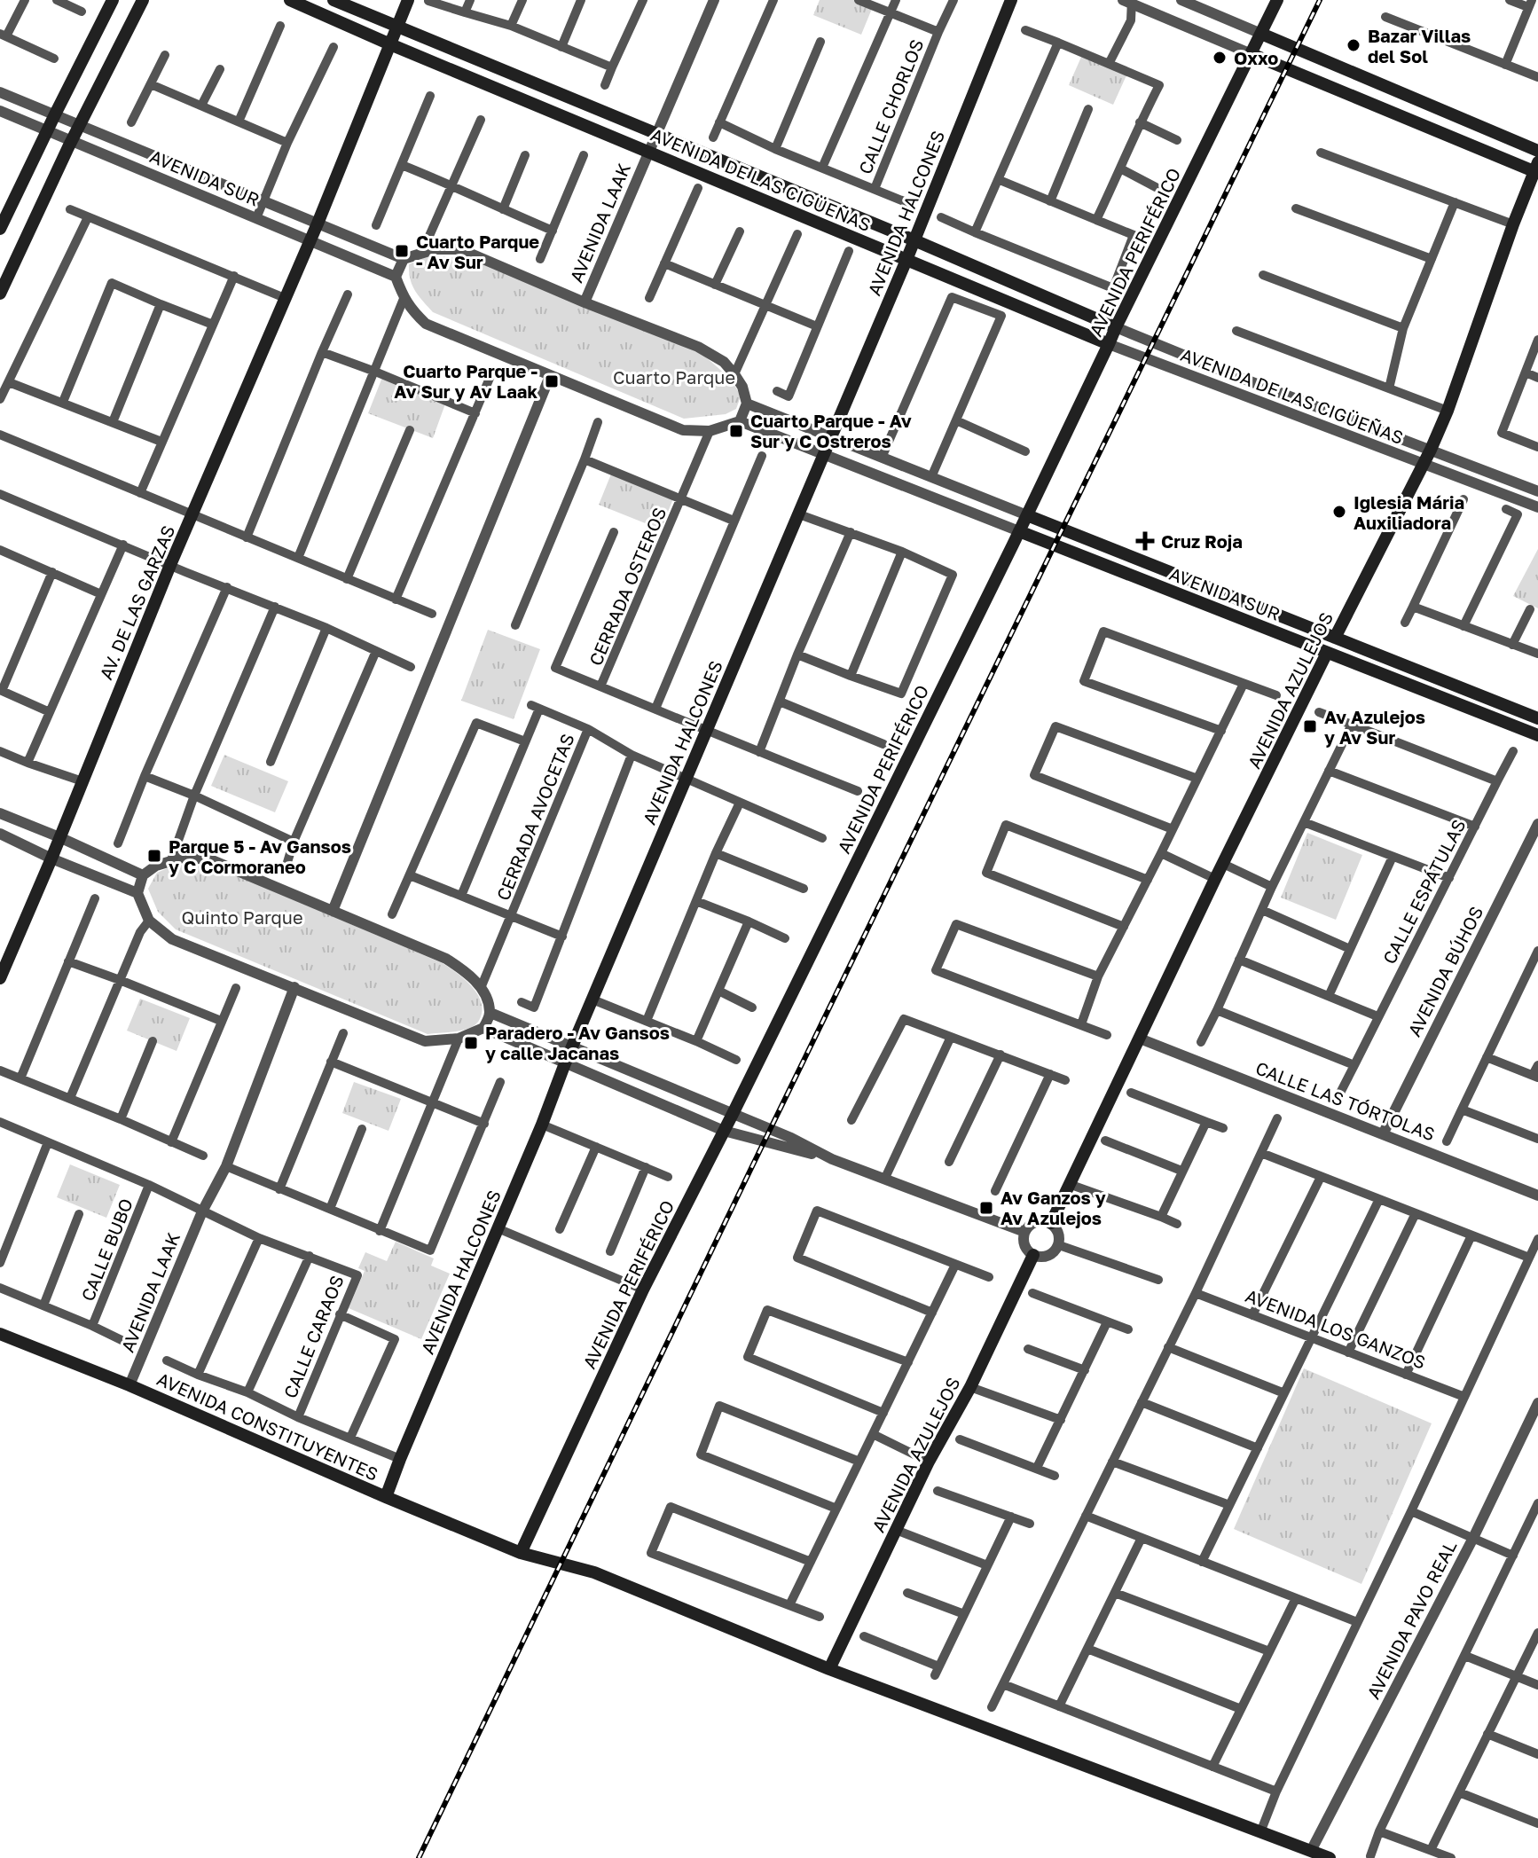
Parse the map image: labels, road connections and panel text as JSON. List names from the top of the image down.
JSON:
{
  "streets": {
    "main road": [
      "AVENIDA SUR",
      "AVENIDA DE LAS CIGÜEÑAS",
      "AVENIDA HALCONES",
      "AVENIDA PERIFÉRICO",
      "AV. DE LAS GARZAS",
      "AVENIDA AZULEJOS",
      "AVENIDA CONSTITUYENTES"
    ],
    "street": [
      "CALLE CHORLOS",
      "AVENIDA LAAK",
      "CERRADA OSTEROS",
      "CERRADA AVOCETAS",
      "CALLE ESPÁTULAS",
      "AVENIDA BÚHOS",
      "CALLE LAS TÓRTOLAS",
      "CALLE BUBO",
      "AVENIDA LOS GANZOS",
      "CALLE CARAOS",
      "AVENIDA PAVO REAL"
    ]
  },
  "crossings": [
    ["AVENIDA SUR", "AVENIDA HALCONES"],
    ["AVENIDA SUR", "AVENIDA PERIFÉRICO"],
    ["AVENIDA SUR", "AV. DE LAS GARZAS"],
    ["AVENIDA SUR", "AVENIDA AZULEJOS"],
    ["AVENIDA DE LAS CIGÜEÑAS", "AVENIDA HALCONES"],
    ["AVENIDA DE LAS CIGÜEÑAS", "AVENIDA LAAK"],
    ["AVENIDA DE LAS CIGÜEÑAS", "AVENIDA PERIFÉRICO"],
    ["AVENIDA DE LAS CIGÜEÑAS", "AVENIDA AZULEJOS"],
    ["AVENIDA HALCONES", "CERRADA OSTEROS"],
    ["AVENIDA HALCONES", "CERRADA AVOCETAS"],
    ["AVENIDA HALCONES", "CALLE CARAOS"],
    ["AVENIDA HALCONES", "AVENIDA CONSTITUYENTES"],
    ["AVENIDA LAAK", "CALLE BUBO"],
    ["AVENIDA LAAK", "AVENIDA CONSTITUYENTES"],
    ["AVENIDA PERIFÉRICO", "AVENIDA CONSTITUYENTES"],
    ["AVENIDA AZULEJOS", "CALLE LAS TÓRTOLAS"],
    ["AVENIDA AZULEJOS", "AVENIDA CONSTITUYENTES"],
    ["AVENIDA BÚHOS", "CALLE LAS TÓRTOLAS"],
    ["CALLE BUBO", "CALLE CARAOS"],
    ["AVENIDA CONSTITUYENTES", "AVENIDA PAVO REAL"]
  ],
  "parks": ["Cuarto Parque", "Quinto Parque"],
  "places": {
    "other": ["Bazar Villas del Sol", "Oxxo", "Iglesia Mária Auxiliadora"],
    "transit": [
      "Cuarto Parque - Av Sur",
      "Cuarto Parque - Av Sur y Av Laak",
      "Cuarto Parque - Av Sur y C Ostreros",
      "Av Azulejos y Av Sur",
      "Parque 5 - Av Gansos y C Cormoraneo",
      "Paradero - Av Gansos y calle Jacanas",
      "Av Ganzos y Av Azulejos"
    ],
    "health": ["Cruz Roja"]
  }
}
